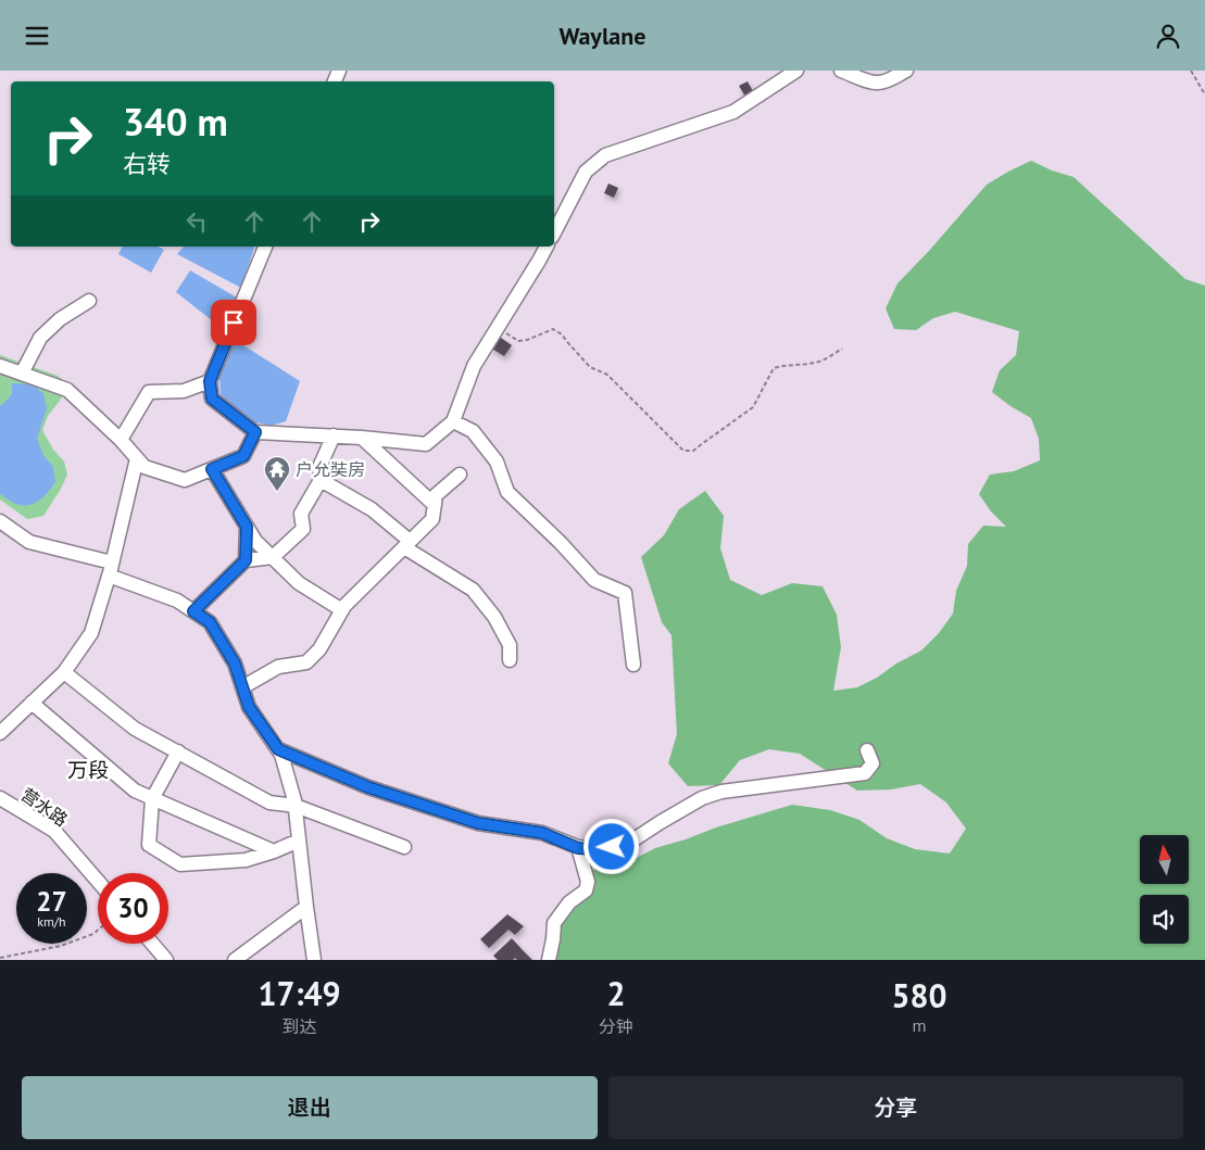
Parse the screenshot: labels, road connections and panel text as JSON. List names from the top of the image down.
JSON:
{
  "streets": {
    "street": ["营水路"]
  },
  "districts": ["万段"],
  "places": {
    "temple": ["户允奘房"]
  },
  "north": "top",
  "page": {
    "header": "Waylane",
    "turn": ["340 m", "右转"],
    "speed": "27 km/h",
    "limit": "30",
    "eta": [
      "17:49",
      "到达",
      "2",
      "分钟",
      "580",
      "m"
    ],
    "buttons": ["退出", "分享"]
  }
}
